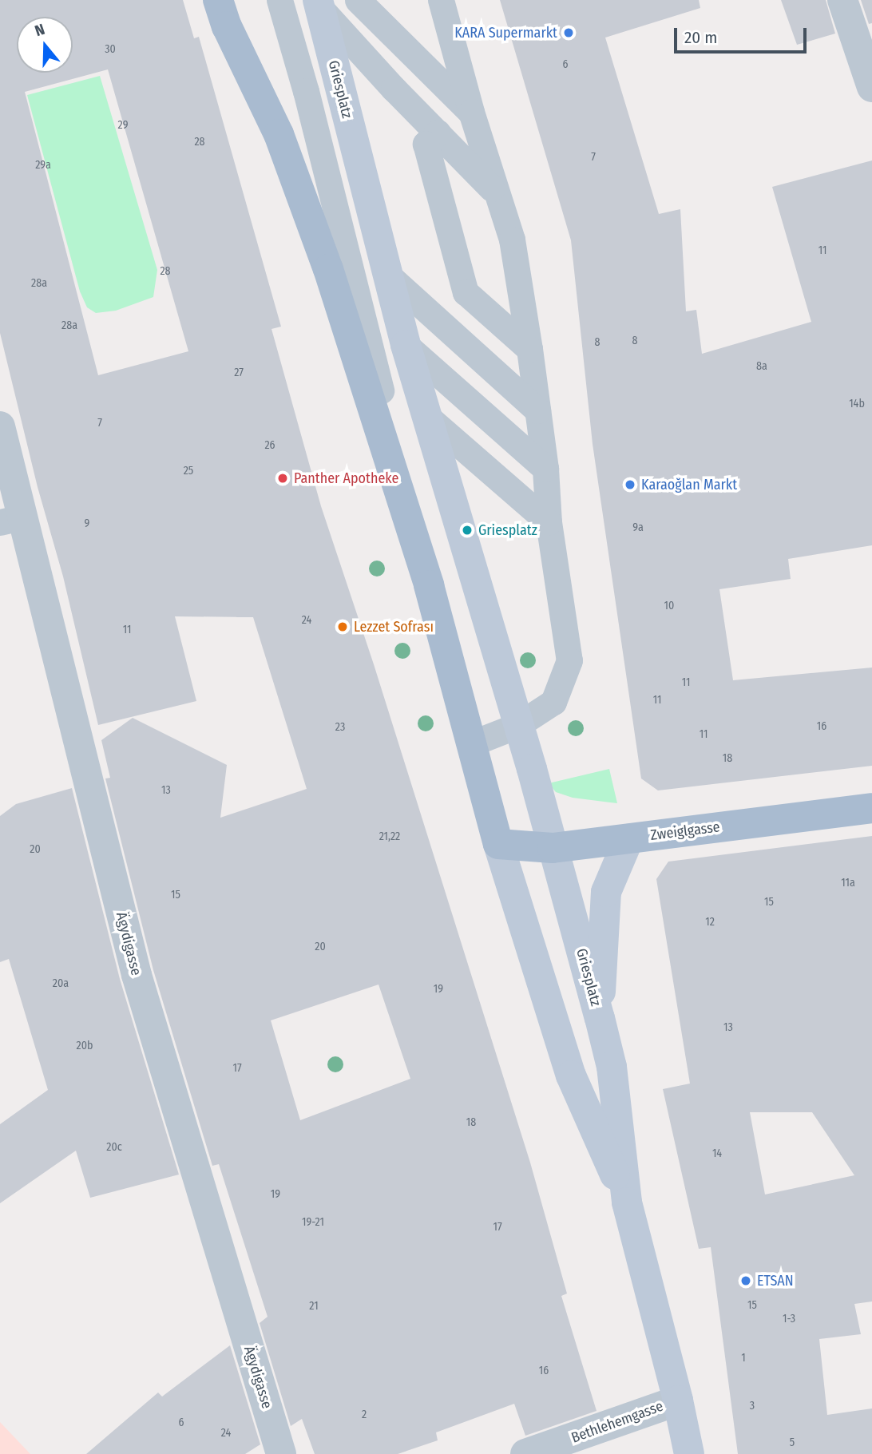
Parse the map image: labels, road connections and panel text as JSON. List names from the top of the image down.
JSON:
{
  "streets": {
    "main road": ["Griesplatz", "Zweiglgasse"],
    "street": ["Ägydigasse", "Bethlehemgasse"]
  },
  "crossings": [
    ["Griesplatz", "Zweiglgasse"],
    ["Griesplatz", "Bethlehemgasse"]
  ],
  "places": [
    "KARA Supermarkt",
    "Panther Apotheke",
    "Karaoğlan Markt",
    "Griesplatz",
    "Lezzet Sofrası",
    "ETSAN"
  ],
  "house_numbers": [
    "30",
    "6",
    "29",
    "28",
    "7",
    "29a",
    "11",
    "28",
    "28a",
    "28a",
    "8",
    "8",
    "8a",
    "27",
    "14b",
    "7",
    "26",
    "25",
    "9",
    "9a",
    "10",
    "24",
    "11",
    "11",
    "11",
    "16",
    "23",
    "11",
    "18",
    "13",
    "21,22",
    "20",
    "11a",
    "15",
    "15",
    "12",
    "20",
    "20a",
    "19",
    "13",
    "20b",
    "17",
    "18",
    "20c",
    "14",
    "19",
    "19-21",
    "17",
    "15",
    "21",
    "1-3",
    "1",
    "16",
    "3",
    "2",
    "6",
    "24",
    "5"
  ],
  "scale_bar": "20 m",
  "north": "top"
}
